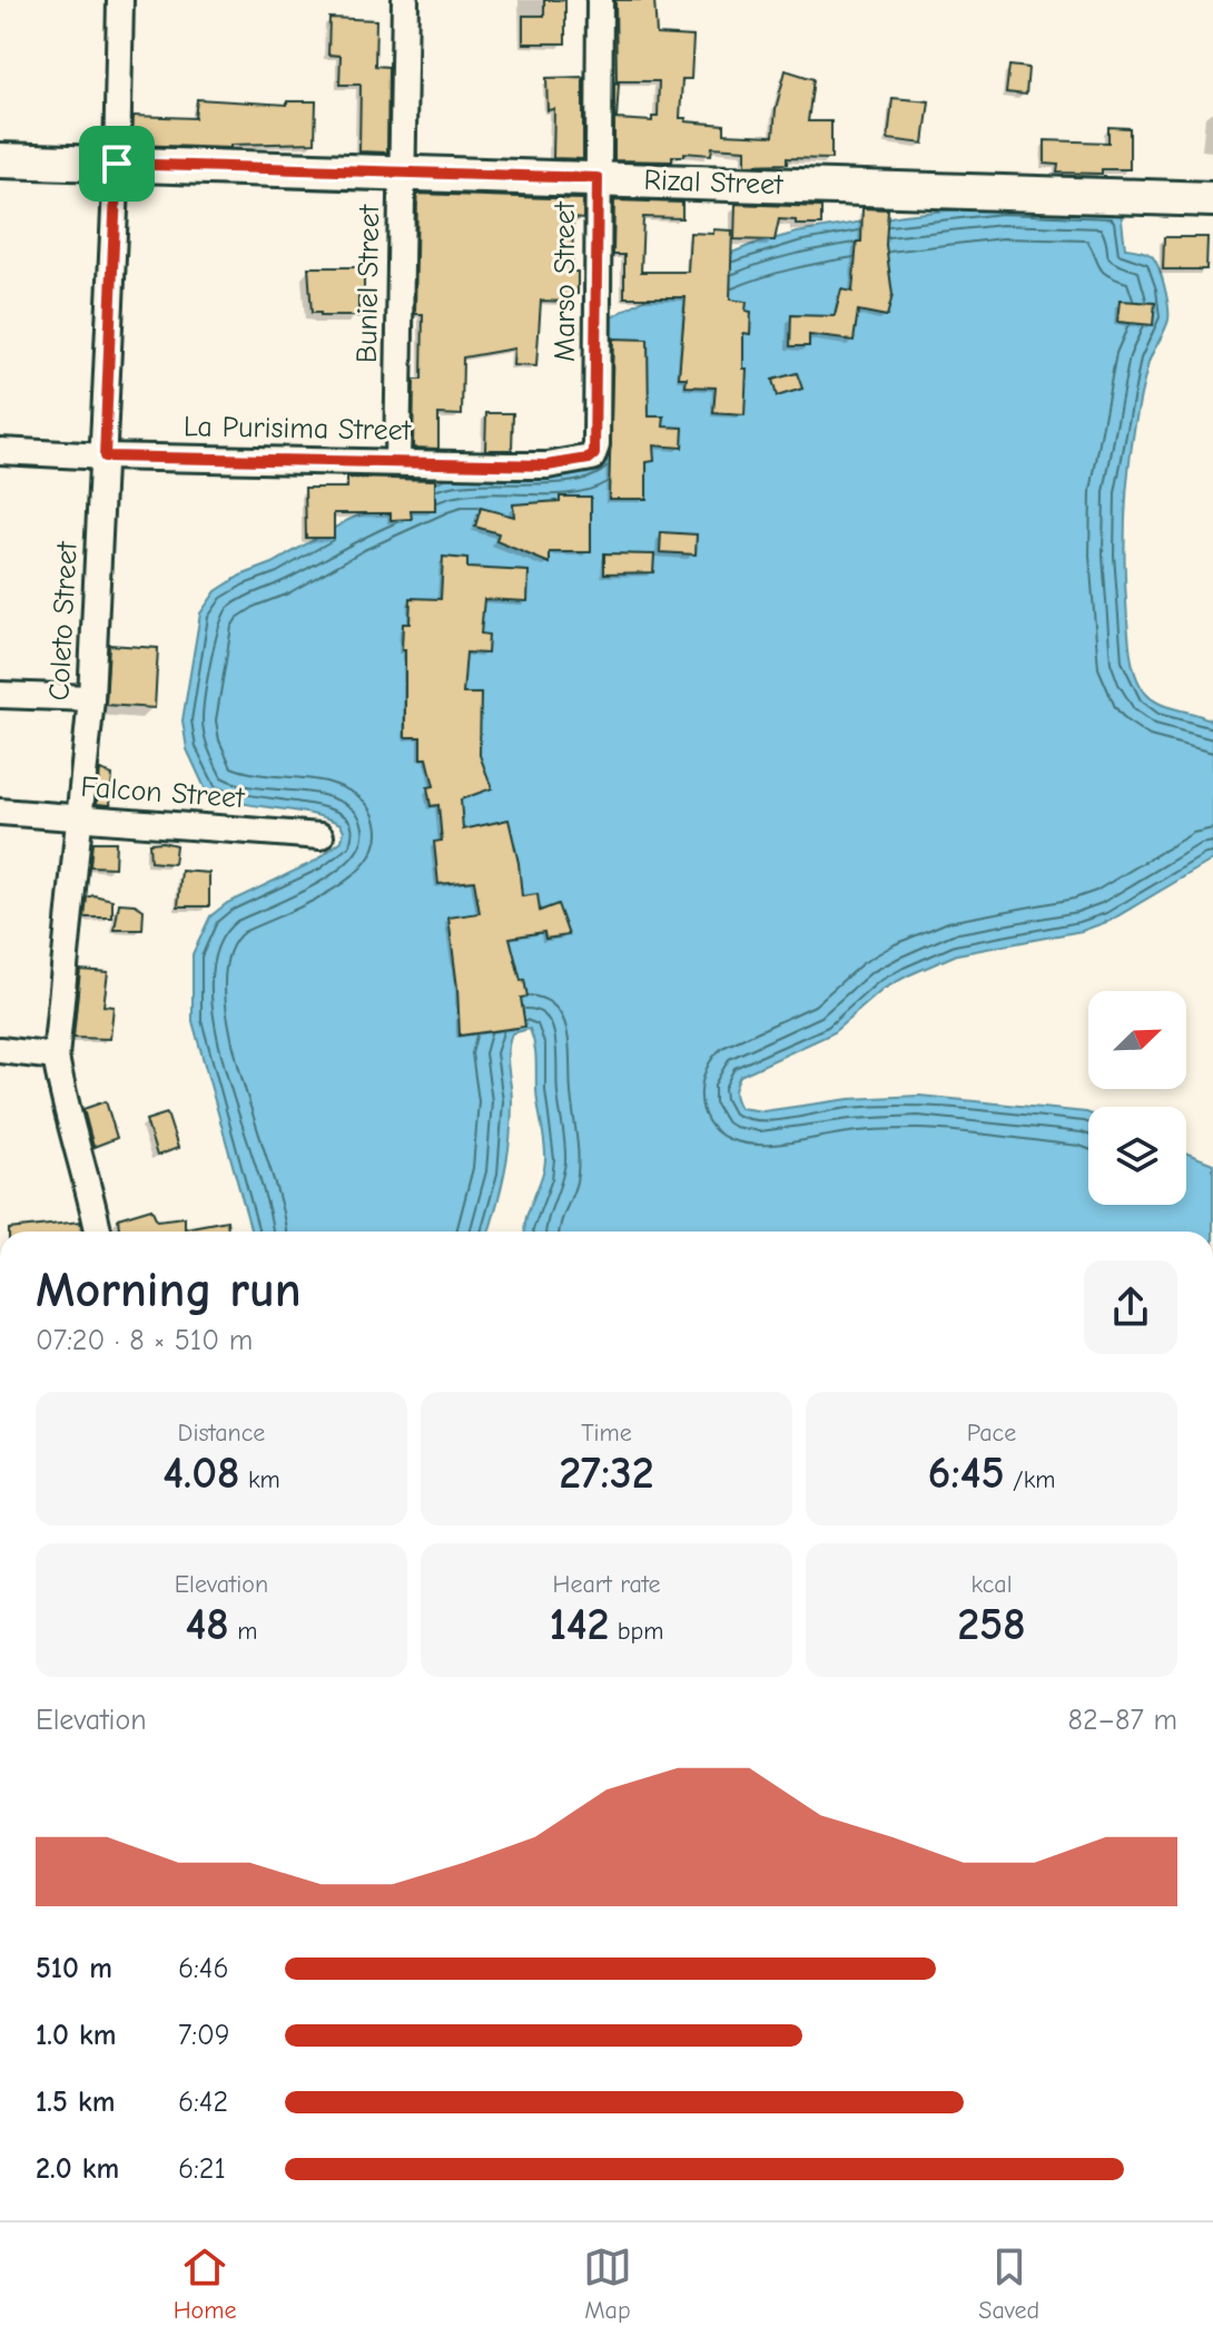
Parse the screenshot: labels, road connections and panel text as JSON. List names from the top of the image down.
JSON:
{
  "streets": {
    "street": [
      "Rizal Street",
      "Marso Street",
      "Buniel Street",
      "La Purisima Street",
      "Coleto Street",
      "Falcon Street"
    ]
  },
  "crossings": [
    ["Rizal Street", "Marso Street"],
    ["Rizal Street", "Buniel Street"],
    ["Rizal Street", "Coleto Street"],
    ["Marso Street", "La Purisima Street"],
    ["Buniel Street", "La Purisima Street"],
    ["La Purisima Street", "Coleto Street"],
    ["Coleto Street", "Falcon Street"]
  ],
  "north": "top right",
  "page": {
    "heading": ["Morning run", "07:20 · 8 × 510 m"],
    "stats": [
      ["Distance", "4.08 km"],
      ["Time", "27:32"],
      ["Pace", "6:45 /km"],
      ["Elevation", "48 m"],
      ["Heart rate", "142 bpm"],
      ["kcal", "258"]
    ],
    "chart": ["Elevation", "82–87 m"],
    "list": [
      {
        "name": "510 m",
        "note": "6:46"
      },
      {
        "name": "1.0 km",
        "note": "7:09"
      },
      {
        "name": "1.5 km",
        "note": "6:42"
      },
      {
        "name": "2.0 km",
        "note": "6:21"
      }
    ],
    "tabs": ["Home", "Map", "Saved"]
  }
}
